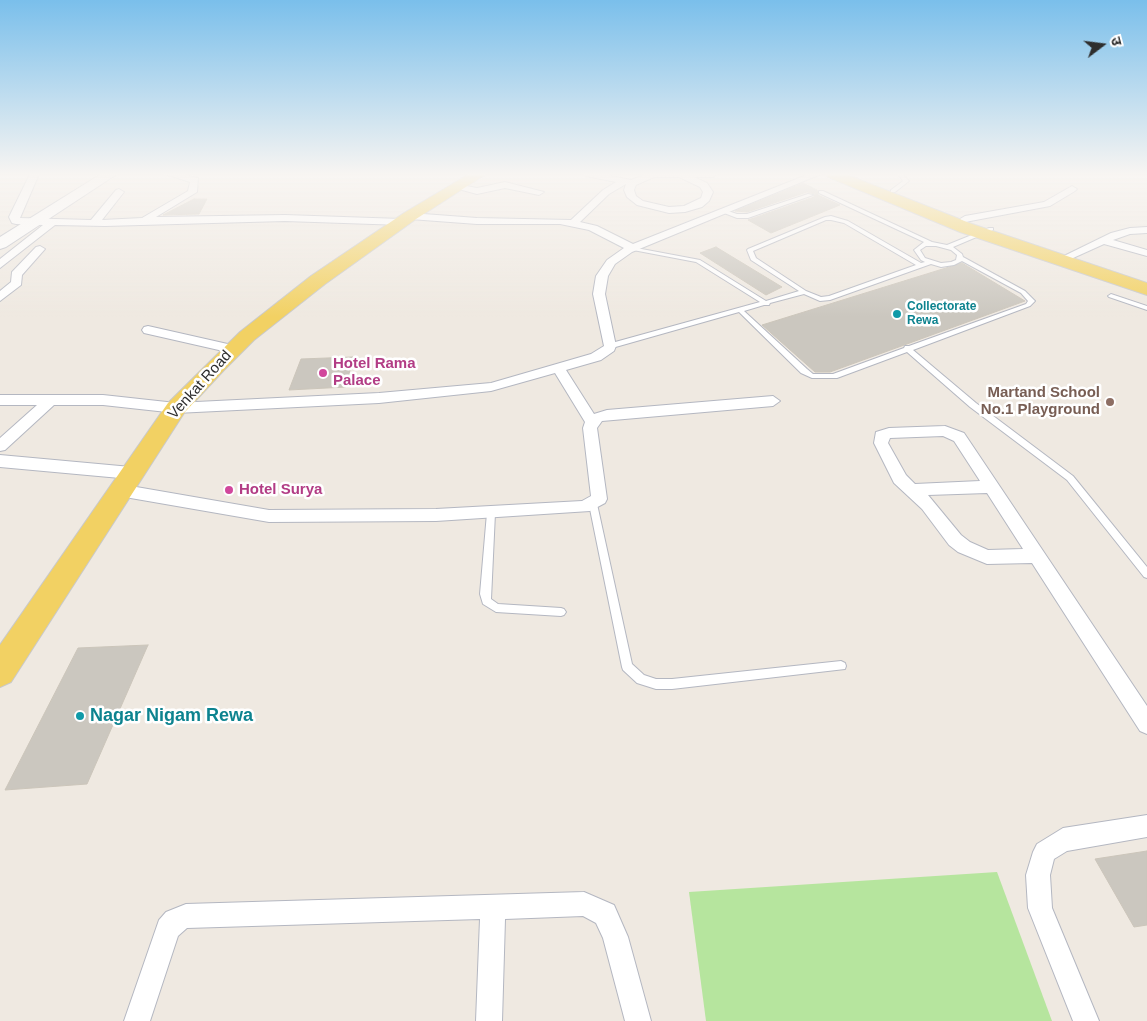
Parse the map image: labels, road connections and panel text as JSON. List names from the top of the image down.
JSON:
{
  "streets": {
    "main road": ["Venkat Road"]
  },
  "places": [
    "Collectorate Rewa",
    "Hotel Rama Palace",
    "Martand School No.1 Playground",
    "Hotel Surya",
    "Nagar Nigam Rewa"
  ],
  "north": "right"
}
